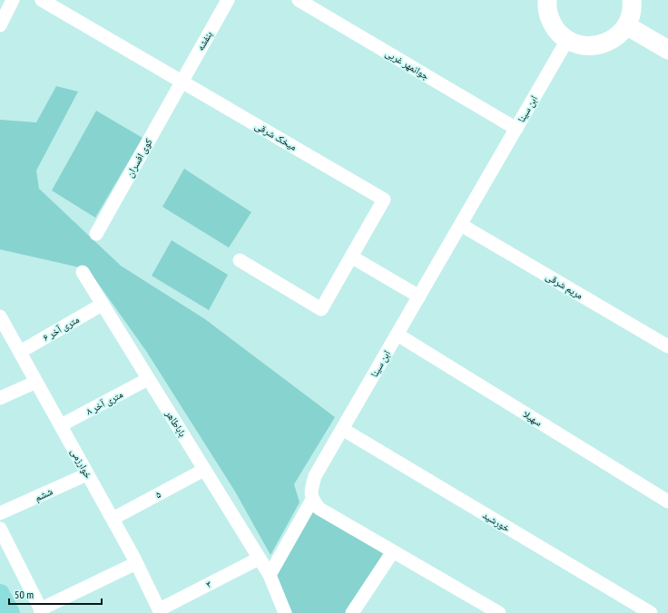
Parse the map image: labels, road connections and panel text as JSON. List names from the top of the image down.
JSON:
{
  "streets": {
    "street": [
      "بنفشه",
      "جوانمهر غربی",
      "ابن سینا",
      "میخک شرقی",
      "کوی افسران",
      "مریم شرقی",
      "۶ متری آخر",
      "۸ متری آخر",
      "سهیلا",
      "باباطاهر",
      "خوارزمی",
      "ششم",
      "۵",
      "خورشید",
      "۳"
    ]
  },
  "crossings": [
    ["بنفشه", "میخک شرقی"],
    ["بنفشه", "کوی افسران"],
    ["جوانمهر غربی", "ابن سینا"],
    ["ابن سینا", "مریم شرقی"],
    ["ابن سینا", "سهیلا"],
    ["ابن سینا", "خورشید"],
    ["میخک شرقی", "کوی افسران"],
    ["۶ متری آخر", "باباطاهر"],
    ["۶ متری آخر", "خوارزمی"],
    ["۸ متری آخر", "باباطاهر"],
    ["۸ متری آخر", "خوارزمی"],
    ["باباطاهر", "۵"],
    ["باباطاهر", "۳"],
    ["خوارزمی", "ششم"],
    ["خوارزمی", "۵"],
    ["خوارزمی", "۳"]
  ],
  "scale_bar": "50 m"
}
